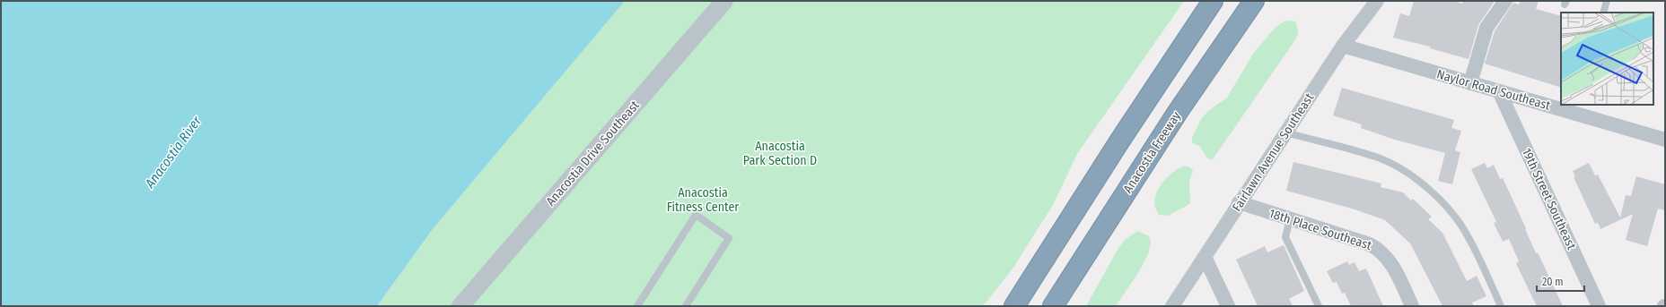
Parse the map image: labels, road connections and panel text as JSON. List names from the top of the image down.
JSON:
{
  "streets": {
    "highway": ["Anacostia Freeway"],
    "street": [
      "Naylor Road Southeast",
      "Fairlawn Avenue Southeast",
      "Anacostia Drive Southeast",
      "19th Street Southeast",
      "18th Place Southeast"
    ]
  },
  "crossings": [
    ["Naylor Road Southeast", "Fairlawn Avenue Southeast"],
    ["Naylor Road Southeast", "19th Street Southeast"],
    ["Fairlawn Avenue Southeast", "18th Place Southeast"]
  ],
  "water": ["Anacostia River"],
  "parks": ["Anacostia Park Section D", "Anacostia Fitness Center"],
  "scale_bar": "20 m"
}
